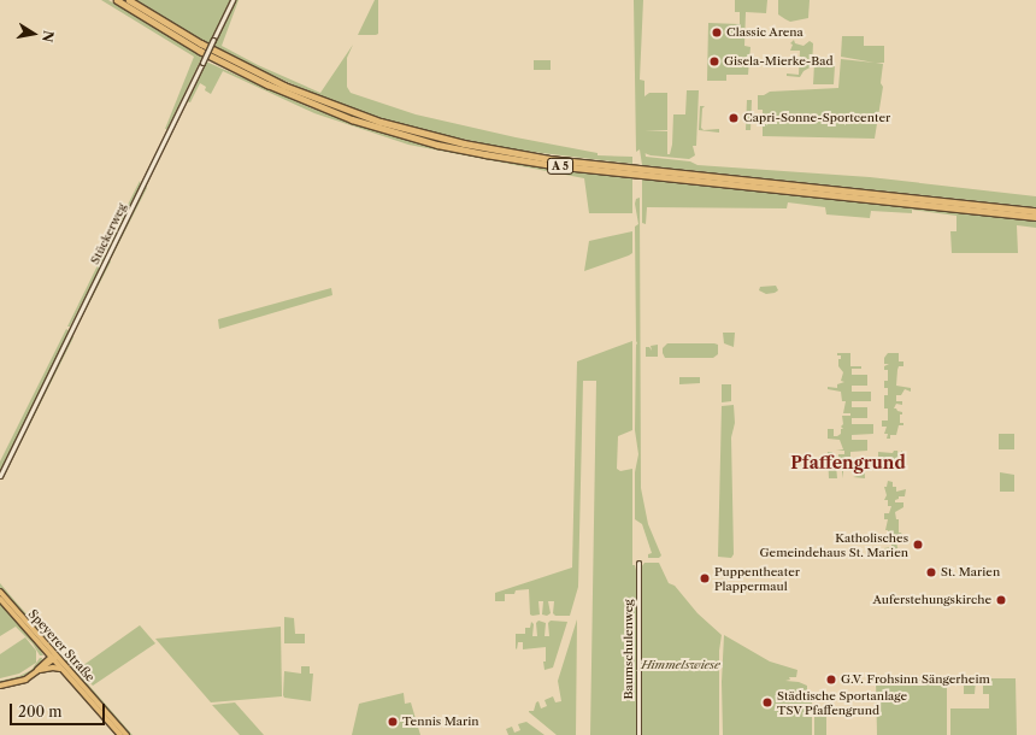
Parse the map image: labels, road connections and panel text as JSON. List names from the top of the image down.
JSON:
{
  "streets": {
    "highway": ["A 5"],
    "main road": ["Speyerer Straße"],
    "street": ["Stückerweg", "Baumschulenweg"]
  },
  "districts": ["Pfaffengrund"],
  "parks": ["Himmelswiese"],
  "places": [
    "Classic Arena",
    "Gisela-Mierke-Bad",
    "Capri-Sonne-Sportcenter",
    "Katholisches Gemeindehaus St. Marien",
    "St. Marien",
    "Puppentheater Plappermaul",
    "Auferstehungskirche",
    "G.V. Frohsinn Sängerheim",
    "Städtische Sportanlage TSV Pfaffengrund",
    "Tennis Marin"
  ],
  "scale_bar": "200 m",
  "north": "right"
}
